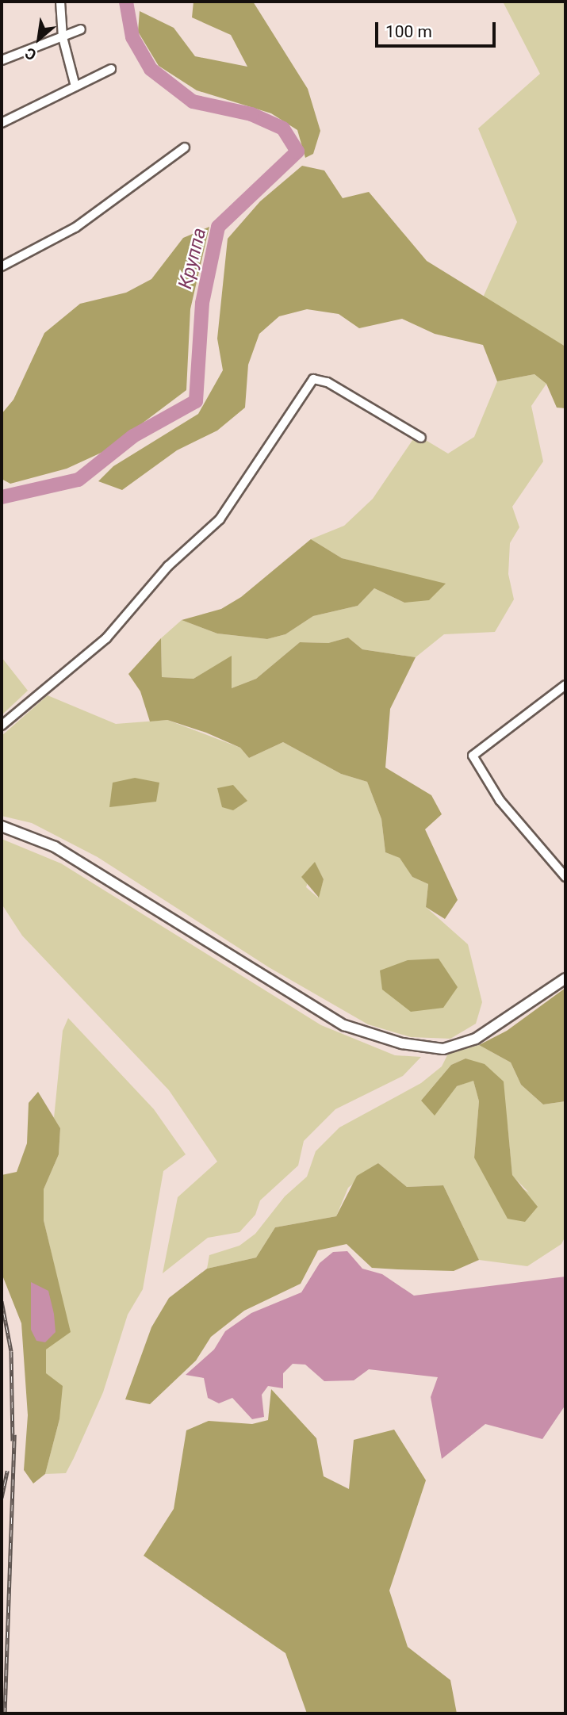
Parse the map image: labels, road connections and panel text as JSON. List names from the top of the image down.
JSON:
{
  "water": ["Круппа"],
  "scale_bar": "100 m",
  "north": "bottom left"
}
